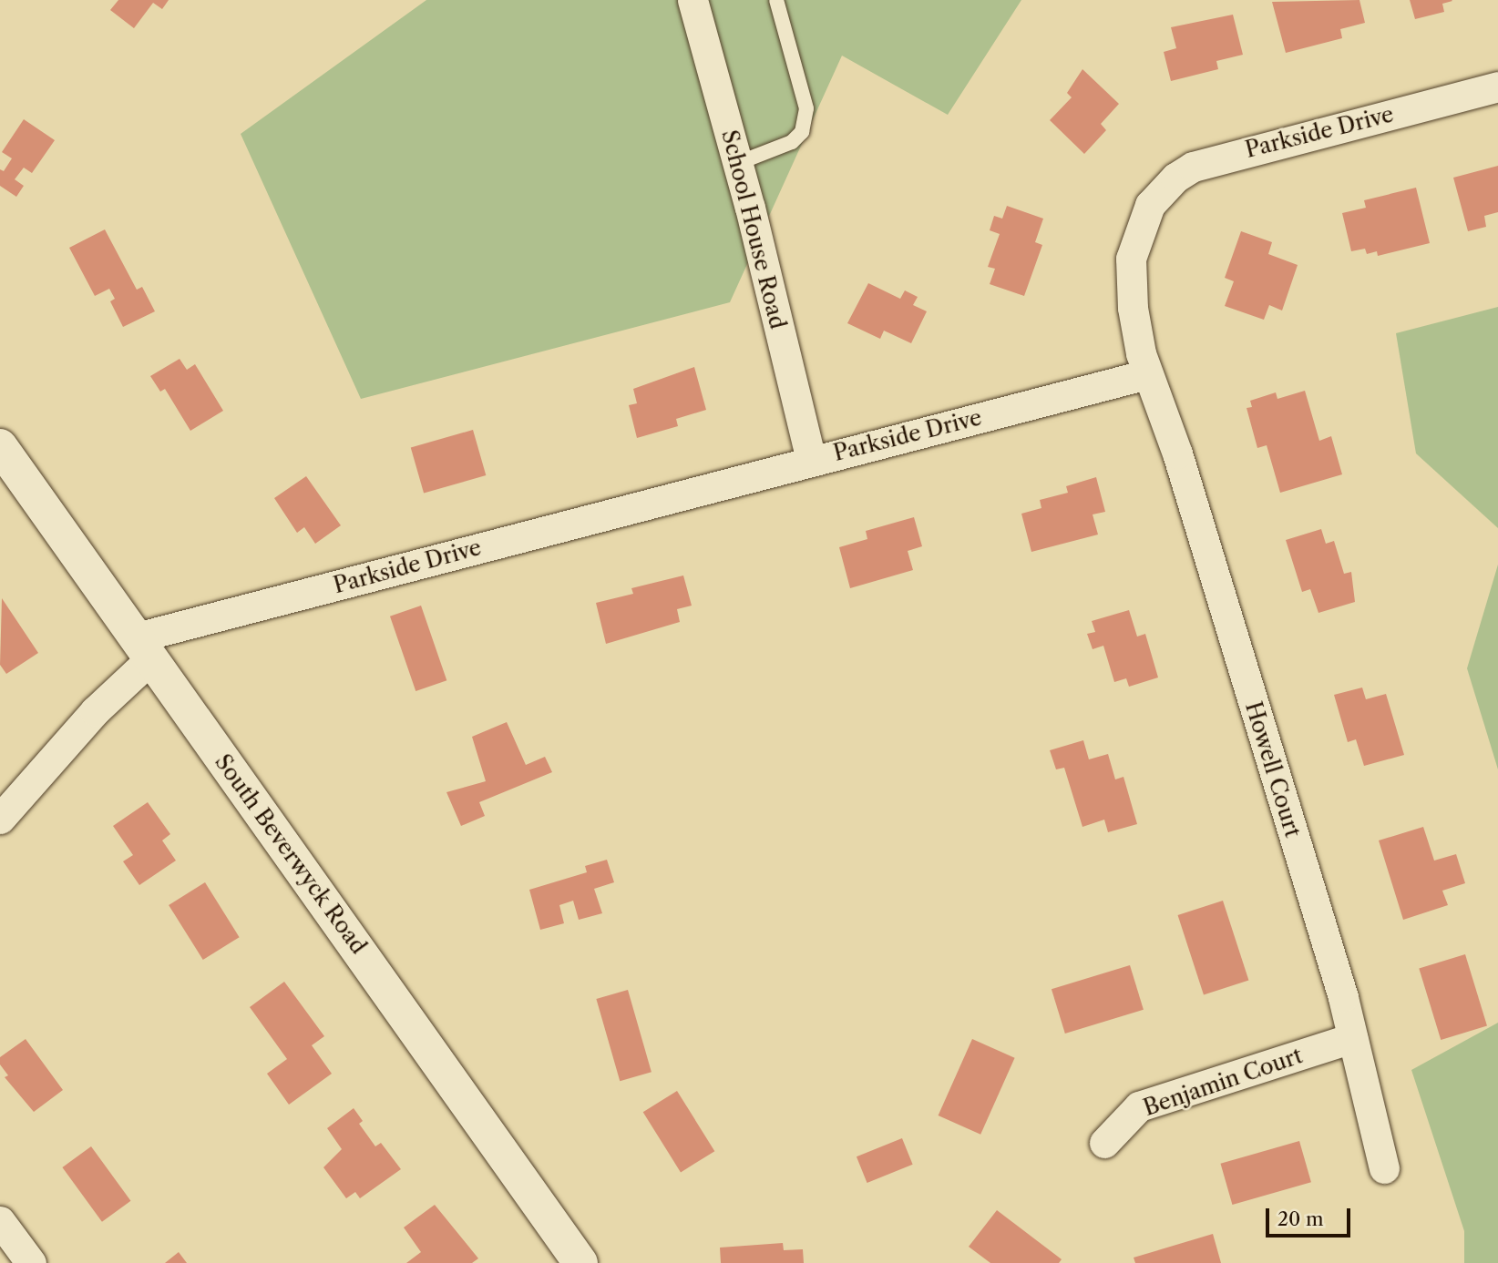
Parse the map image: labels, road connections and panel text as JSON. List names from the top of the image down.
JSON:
{
  "streets": {
    "main road": ["South Beverwyck Road"],
    "street": [
      "Parkside Drive",
      "School House Road",
      "Howell Court",
      "Benjamin Court"
    ]
  },
  "crossings": [
    ["Parkside Drive", "School House Road"],
    ["Parkside Drive", "Howell Court"],
    ["Parkside Drive", "South Beverwyck Road"],
    ["Howell Court", "Benjamin Court"]
  ],
  "scale_bar": "20 m"
}
